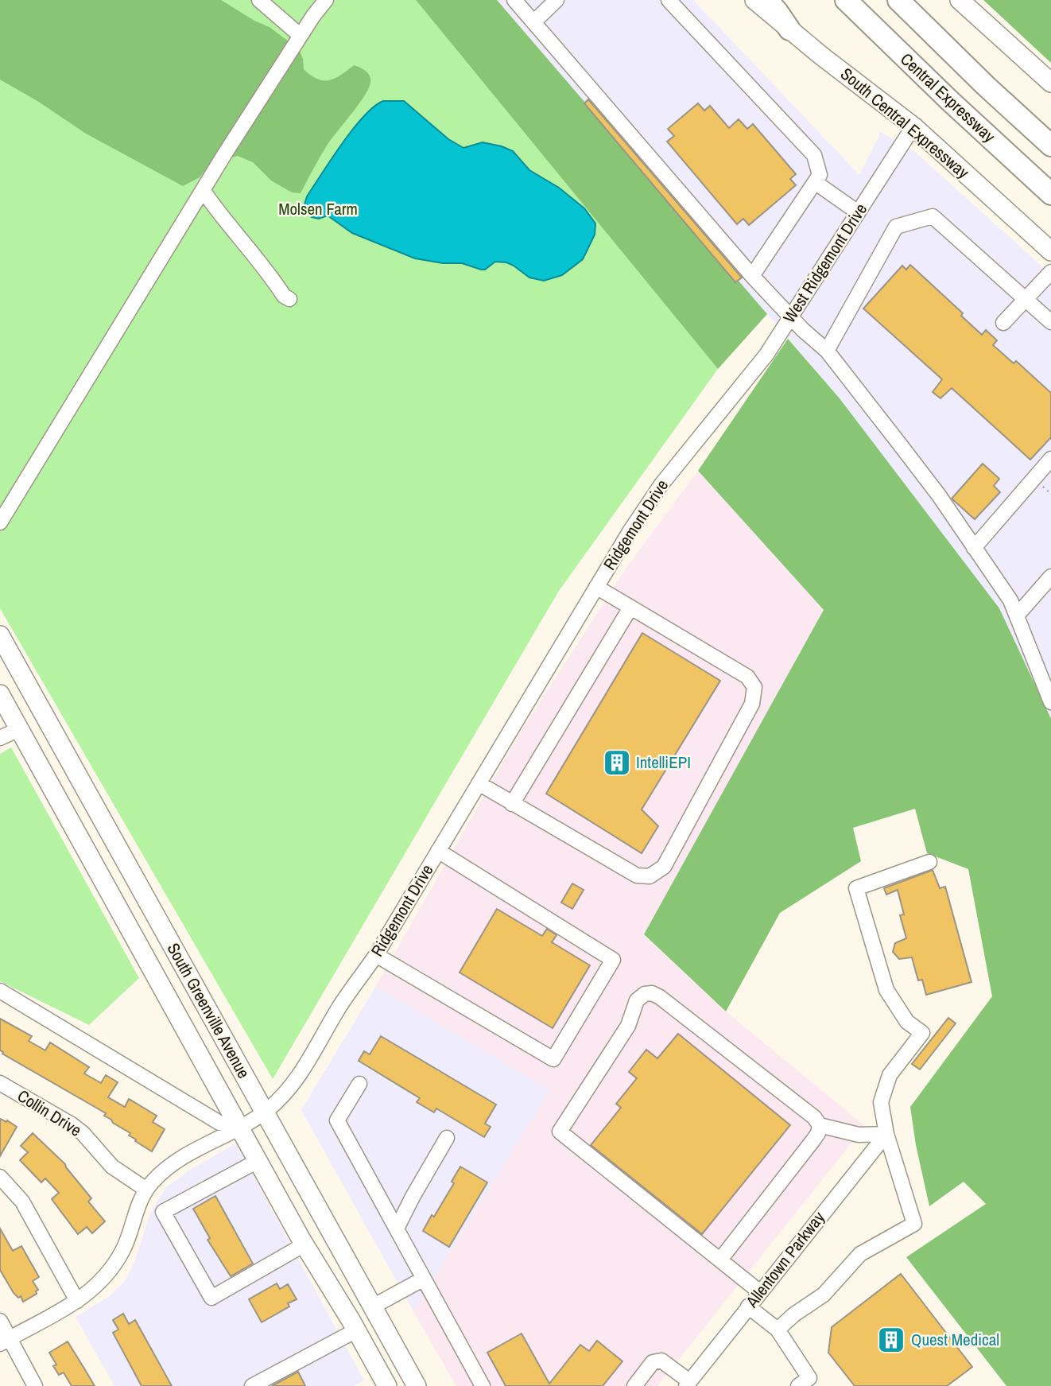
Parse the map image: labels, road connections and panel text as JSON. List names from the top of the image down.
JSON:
{
  "streets": {
    "highway": ["Central Expressway"],
    "main road": ["South Central Expressway", "South Greenville Avenue"],
    "street": [
      "West Ridgemont Drive",
      "Ridgemont Drive",
      "Collin Drive",
      "Allentown Parkway"
    ]
  },
  "crossings": [
    ["South Central Expressway", "West Ridgemont Drive"],
    ["West Ridgemont Drive", "Ridgemont Drive"],
    ["Ridgemont Drive", "South Greenville Avenue"],
    ["Ridgemont Drive", "Collin Drive"]
  ],
  "parks": ["Molsen Farm"],
  "places": {
    "building": ["IntelliEPI", "Quest Medical"]
  }
}
